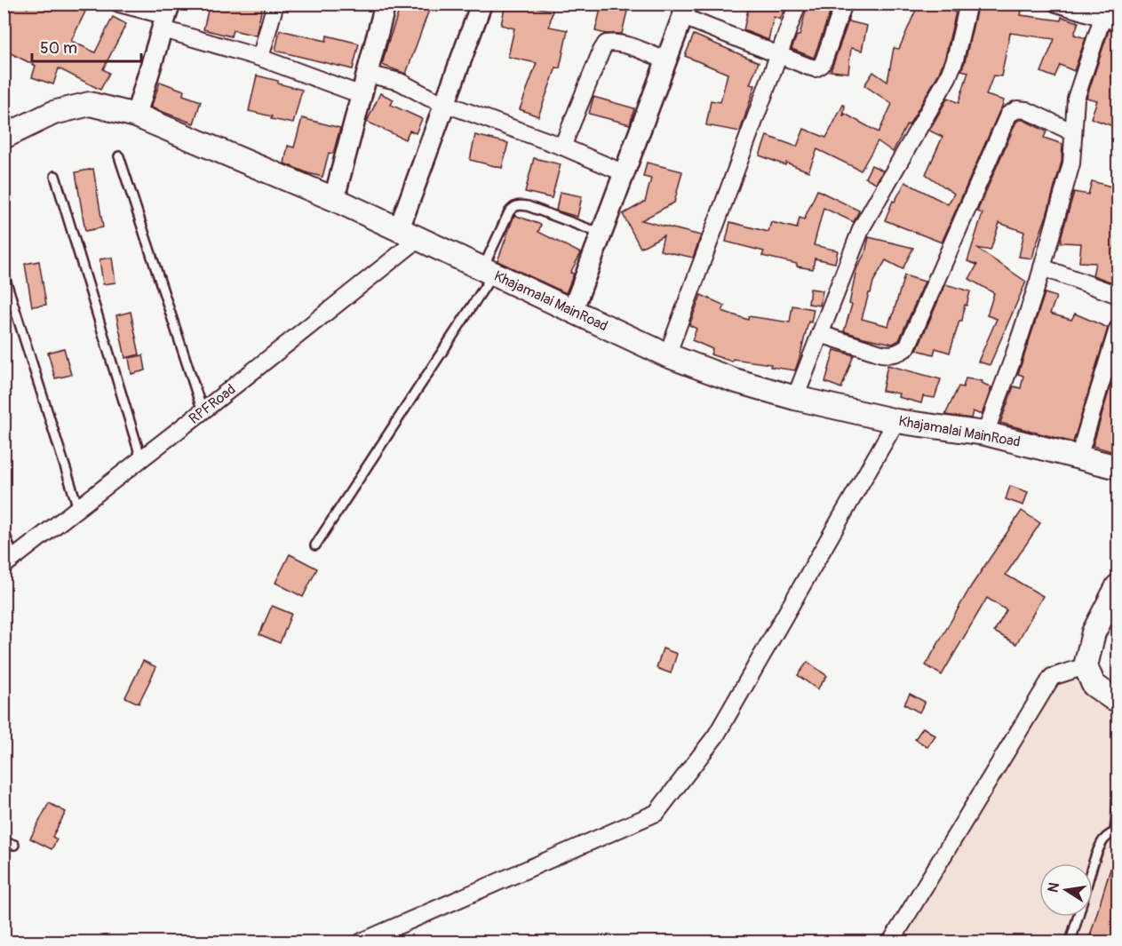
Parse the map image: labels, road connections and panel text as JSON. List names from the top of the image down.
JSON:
{
  "streets": {
    "main road": ["Khajamalai MainRoad"],
    "street": ["RPFRoad"]
  },
  "crossings": [
    ["Khajamalai MainRoad", "RPFRoad"]
  ],
  "scale_bar": "50 m",
  "north": "left"
}
